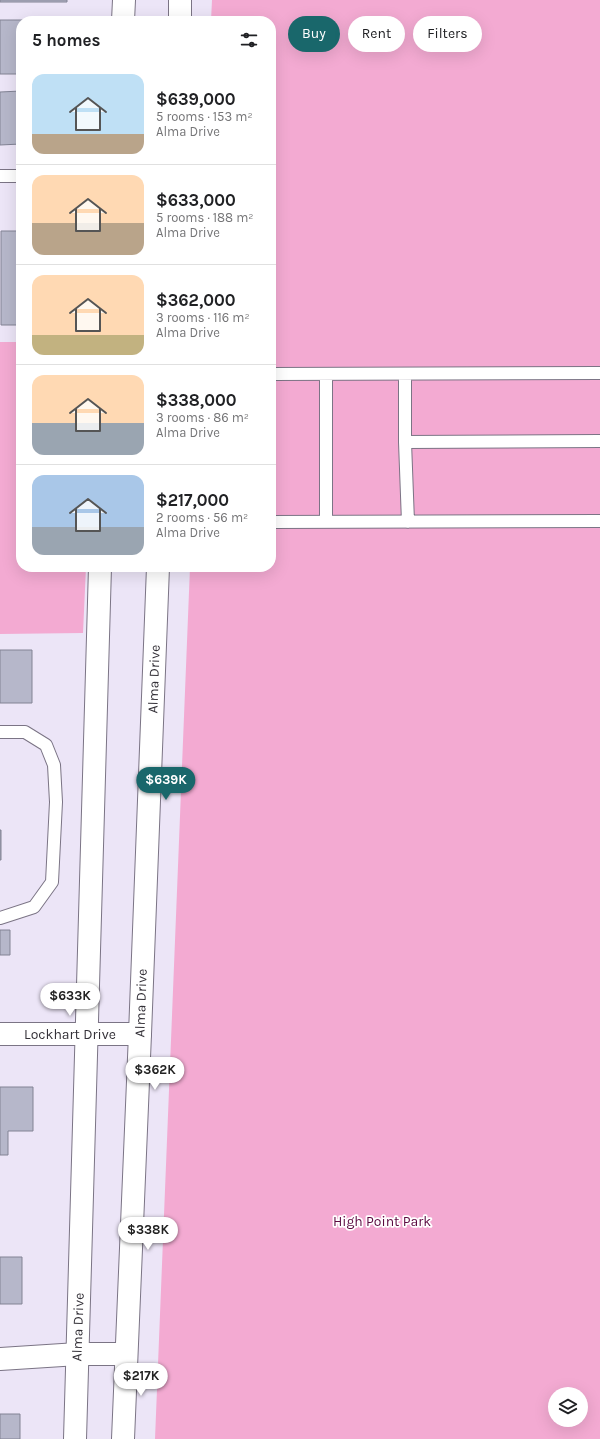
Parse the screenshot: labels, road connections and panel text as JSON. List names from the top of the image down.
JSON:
{
  "streets": {
    "main road": ["Alma Drive", "Lockhart Drive"]
  },
  "crossings": [
    ["Alma Drive", "Lockhart Drive"]
  ],
  "parks": ["High Point Park"],
  "page": {
    "chip": ["Buy", "Rent", "Filters"],
    "heading": "5 homes",
    "list": [
      {
        "name": "$639,000",
        "note": "5 rooms · 153 m² · Alma Drive"
      },
      {
        "name": "$633,000",
        "note": "5 rooms · 188 m² · Alma Drive"
      },
      {
        "name": "$362,000",
        "note": "3 rooms · 116 m² · Alma Drive"
      },
      {
        "name": "$338,000",
        "note": "3 rooms · 86 m² · Alma Drive"
      },
      {
        "name": "$217,000",
        "note": "2 rooms · 56 m² · Alma Drive"
      }
    ],
    "price": [
      "$639K",
      "$633K",
      "$362K",
      "$338K",
      "$217K"
    ]
  }
}
